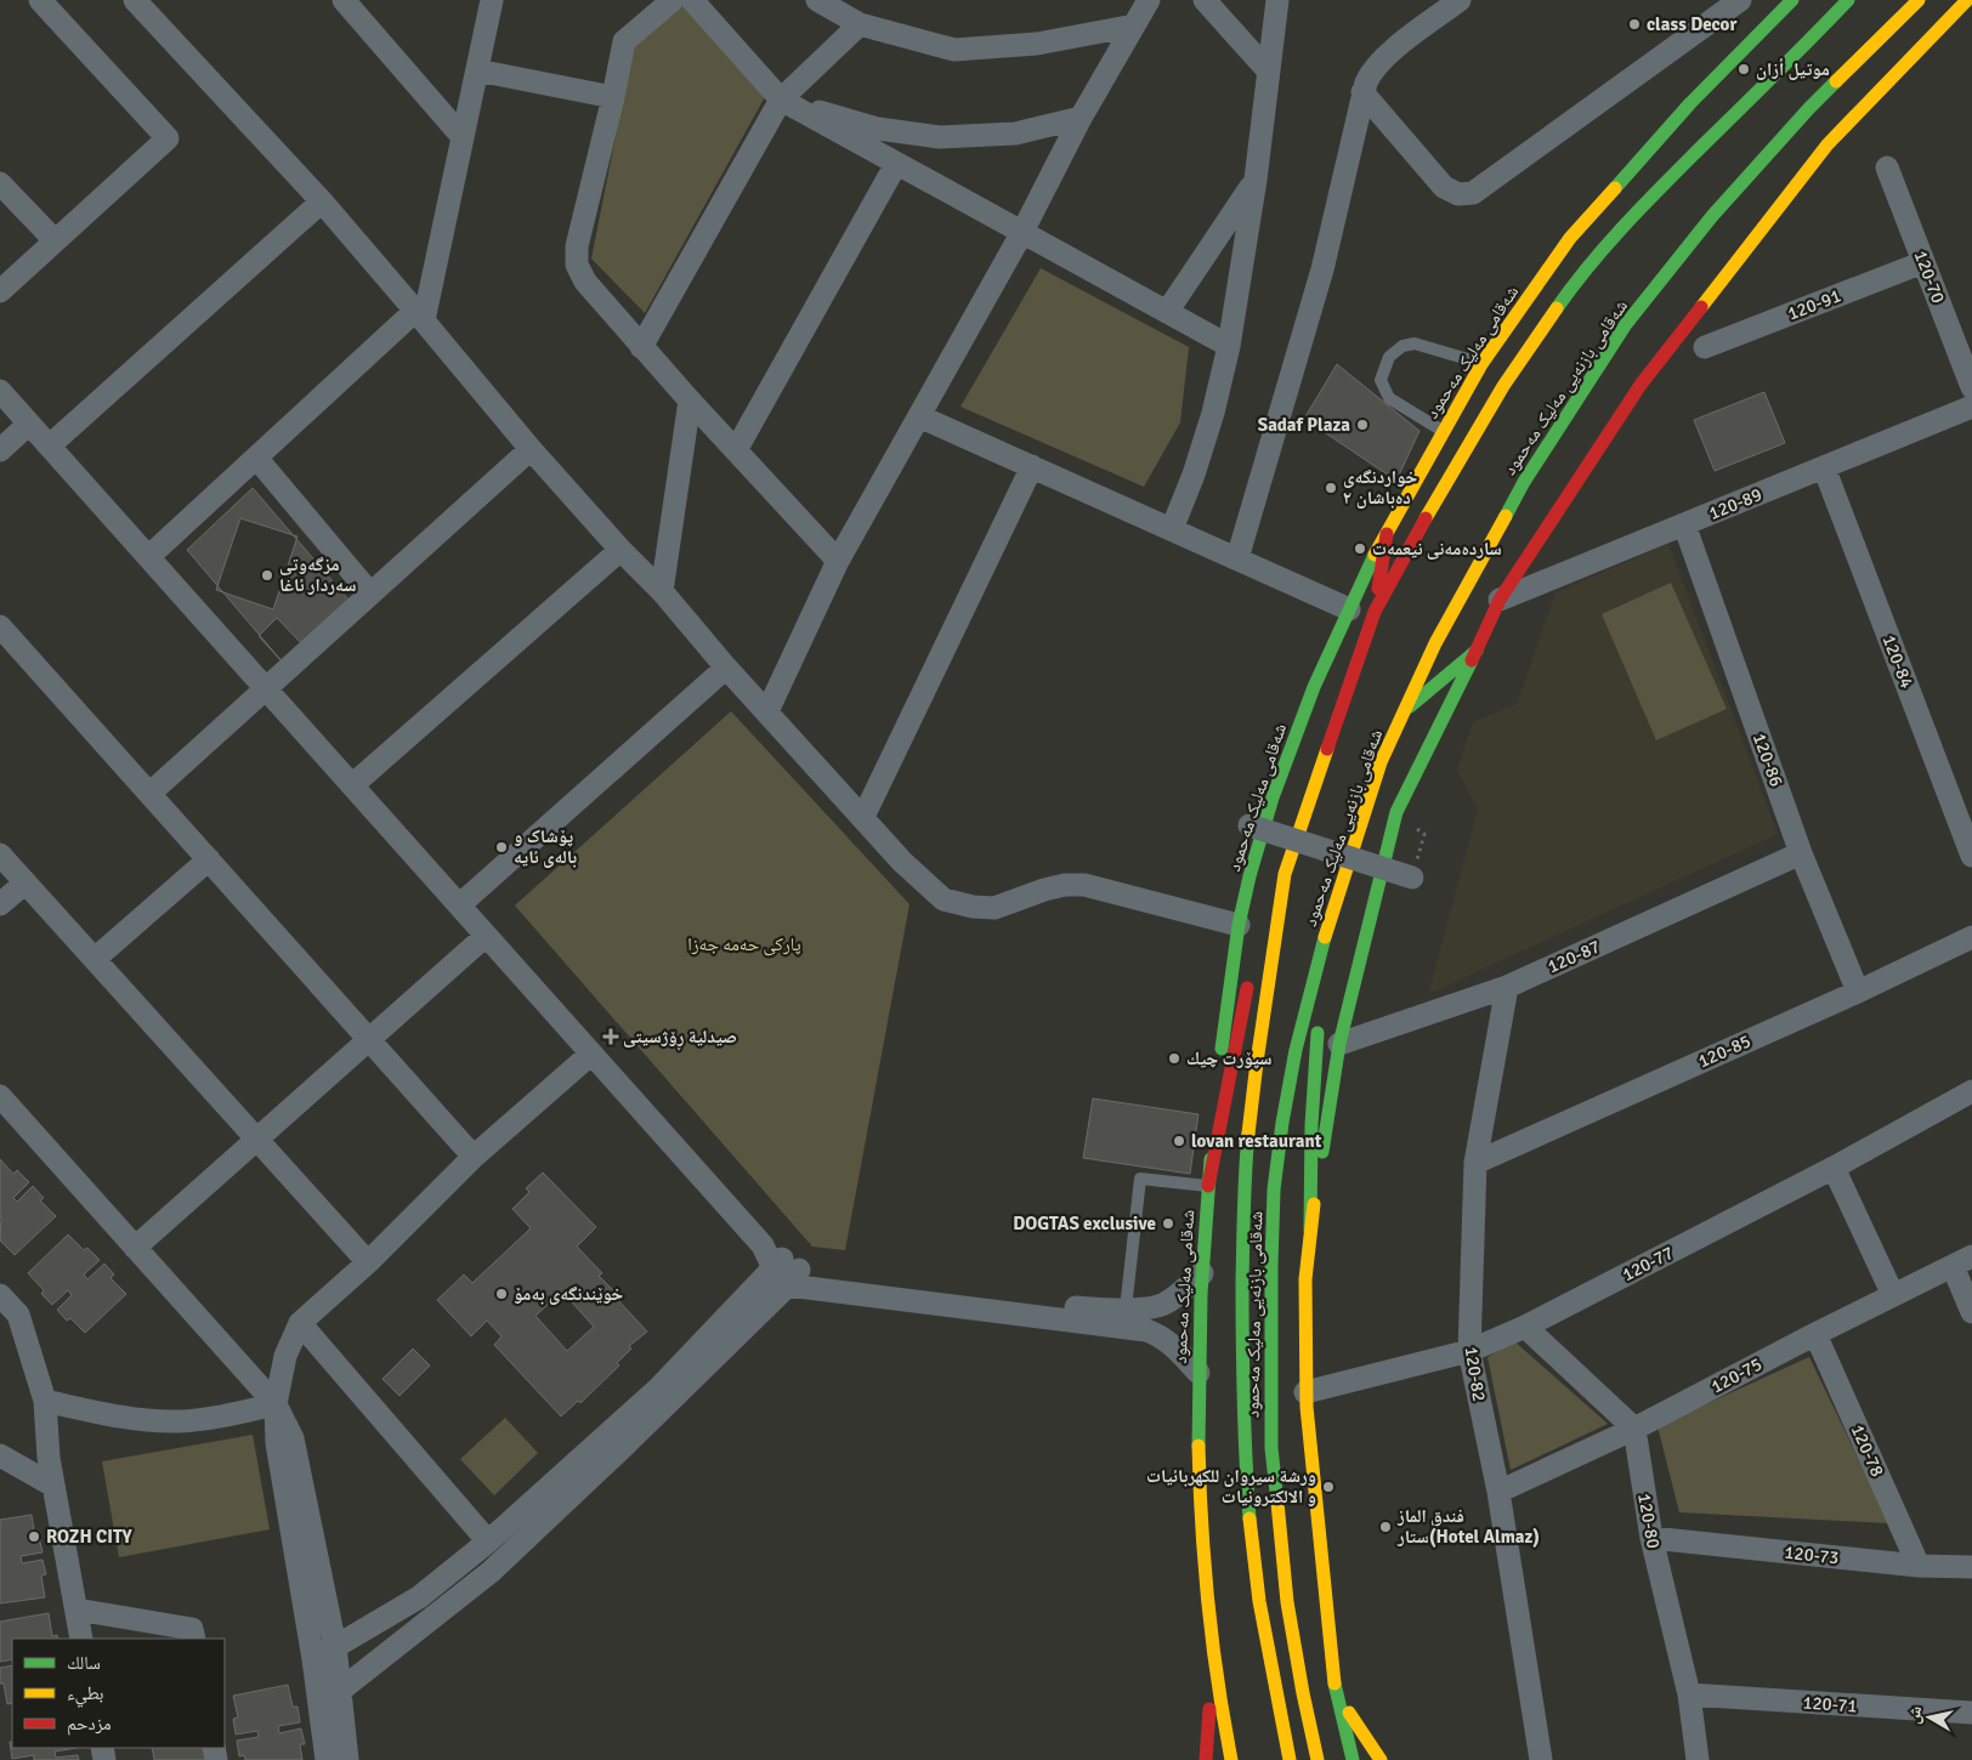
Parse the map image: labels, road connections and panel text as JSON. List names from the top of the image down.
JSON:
{
  "streets": {
    "main road": ["شەقامی مەلیک مەحمود", "شەقامی بازنەیی مەلیک مەحمود"],
    "street": [
      "120-70",
      "120-91",
      "120-89",
      "120-84",
      "120-86",
      "120-87",
      "120-85",
      "120-77",
      "120-82",
      "120-75",
      "120-78",
      "120-80",
      "120-73",
      "120-71"
    ]
  },
  "crossings": [
    ["120-70", "120-91"],
    ["120-89", "120-84"],
    ["120-89", "120-86"],
    ["120-86", "120-87"],
    ["120-86", "120-85"],
    ["120-87", "120-82"],
    ["120-85", "120-82"],
    ["120-77", "120-82"],
    ["120-82", "120-75"],
    ["120-75", "120-78"],
    ["120-75", "120-80"],
    ["120-78", "120-73"],
    ["120-80", "120-73"],
    ["120-80", "120-71"]
  ],
  "parks": ["پارکی حەمە جەزا"],
  "places": {
    "other": [
      "class Decor",
      "موتيل أزان",
      "Sadaf Plaza",
      "خواردنگەی دەباشان ٢",
      "ساردەمەنی نیعمەت",
      "مزگەوتی سەردار ئاغا",
      "پۆشاک و بالەی ئایە",
      "سپۆرت چيك",
      "lovan restaurant",
      "DOGTAS exclusive",
      "خوێندنگەی بەمۆ",
      "ورشة سيروان للكهربائيات و الالكترونيات",
      "فندق الماز ستار(Hotel Almaz)",
      "ROZH CITY"
    ],
    "health": ["صيدلية ڕۆژسیتی"]
  },
  "legend": ["سالك", "بطيء", "مزدحم"],
  "north": "left"
}
